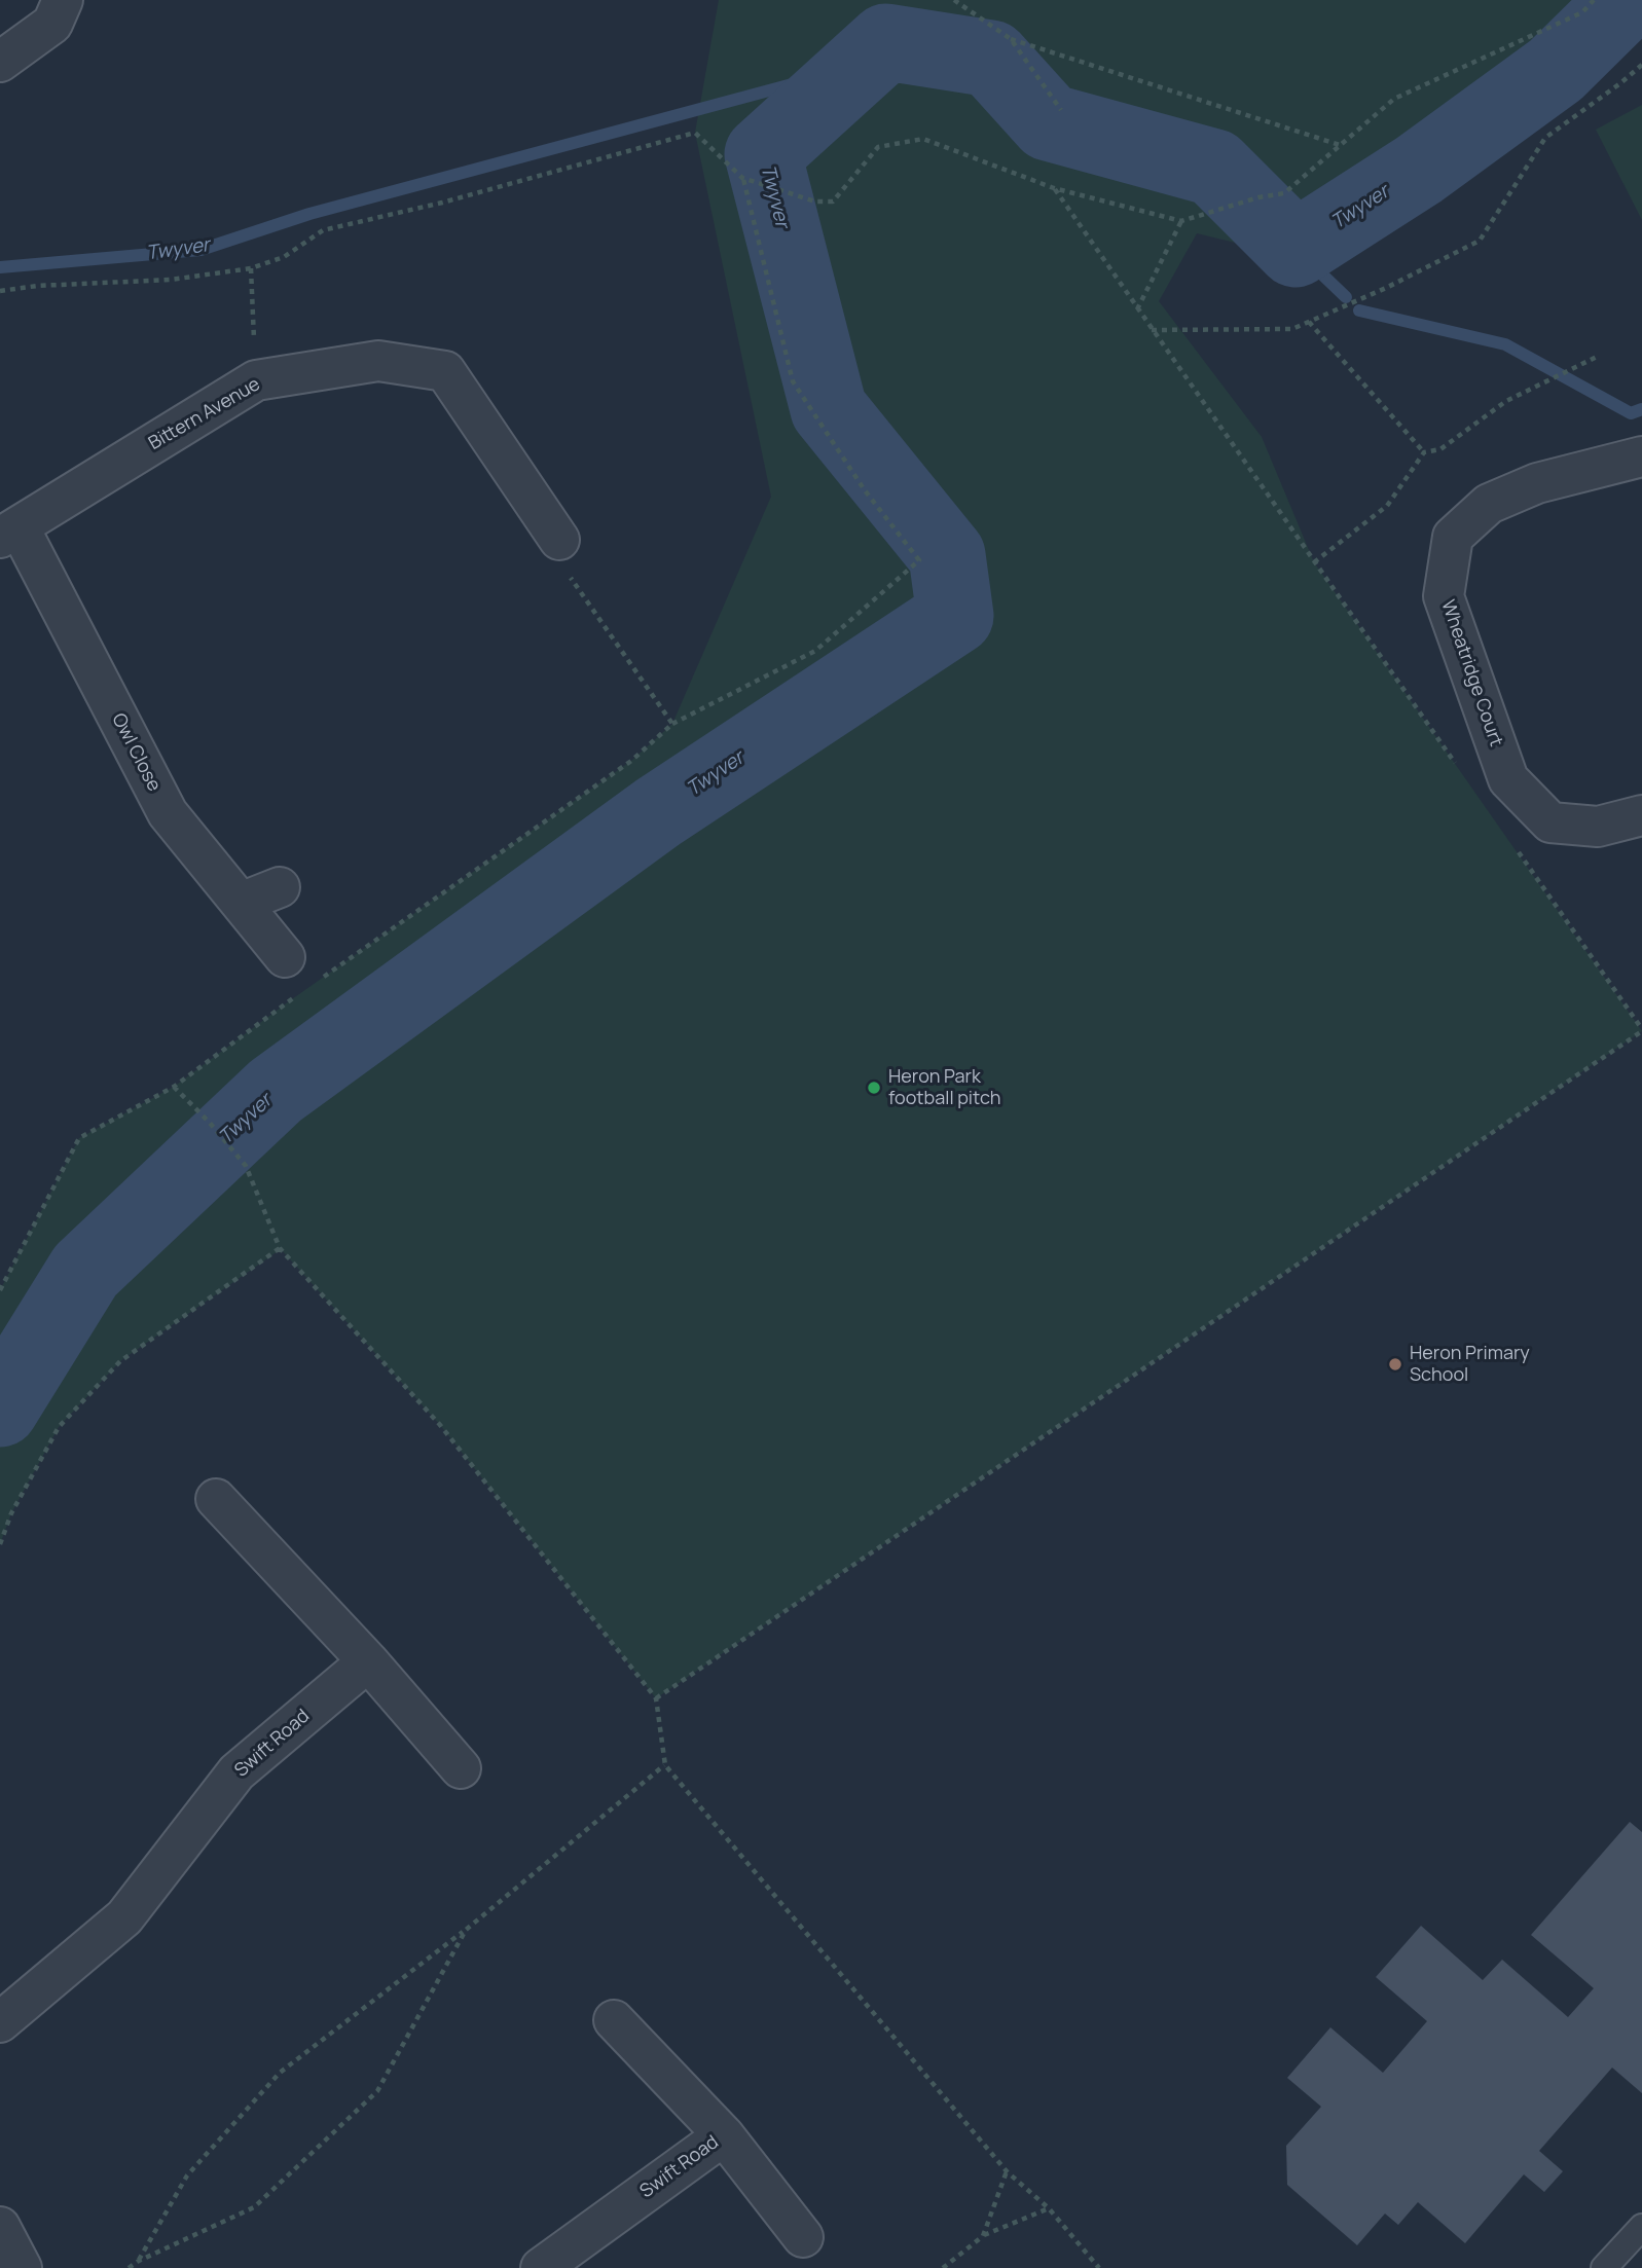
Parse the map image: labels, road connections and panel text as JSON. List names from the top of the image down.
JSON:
{
  "streets": {
    "street": [
      "Bittern Avenue",
      "Wheatridge Court",
      "Owl Close",
      "Swift Road"
    ]
  },
  "crossings": [
    ["Bittern Avenue", "Owl Close"]
  ],
  "water": ["Twyver"],
  "places": ["Heron Park football pitch", "Heron Primary School"]
}
